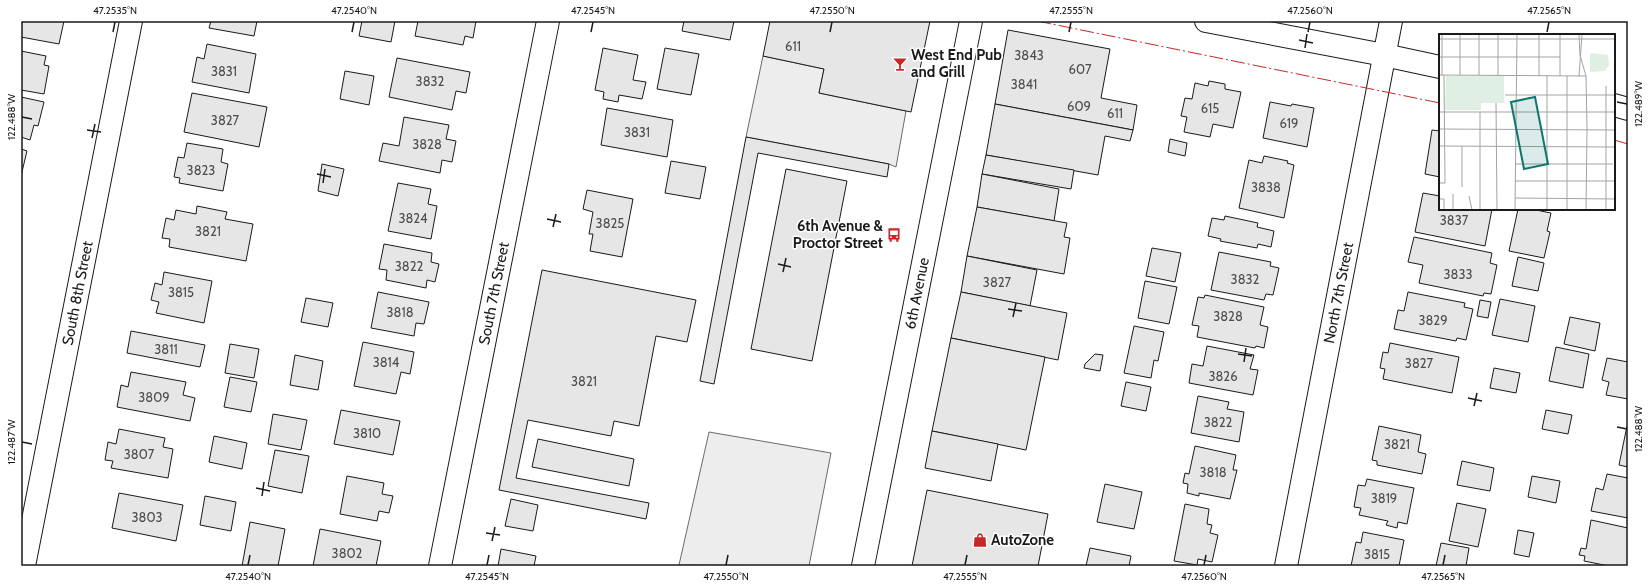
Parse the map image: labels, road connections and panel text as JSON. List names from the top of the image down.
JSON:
{
  "streets": {
    "street": [
      "North 7th Street",
      "South 8th Street",
      "South 7th Street",
      "6th Avenue"
    ]
  },
  "places": {
    "bar": ["West End Pub and Grill"],
    "bus stop": ["6th Avenue & Proctor Street"],
    "shop": ["AutoZone"]
  },
  "house_numbers": [
    "611",
    "3843",
    "607",
    "3831",
    "3832",
    "3841",
    "609",
    "615",
    "611",
    "3827",
    "619",
    "3831",
    "3828",
    "3823",
    "3838",
    "3824",
    "3837",
    "3825",
    "3821",
    "3822",
    "3833",
    "3832",
    "3827",
    "3815",
    "3818",
    "3828",
    "3829",
    "3811",
    "3814",
    "3827",
    "3826",
    "3821",
    "3809",
    "3822",
    "3810",
    "3821",
    "3807",
    "3818",
    "3819",
    "3803",
    "3802",
    "3815"
  ],
  "coordinates": [
    "47.2535°N",
    "47.2540°N",
    "47.2545°N",
    "47.2550°N",
    "47.2555°N",
    "47.2560°N",
    "47.2565°N",
    "122.489°W",
    "122.488°W",
    "122.487°W"
  ]
}
